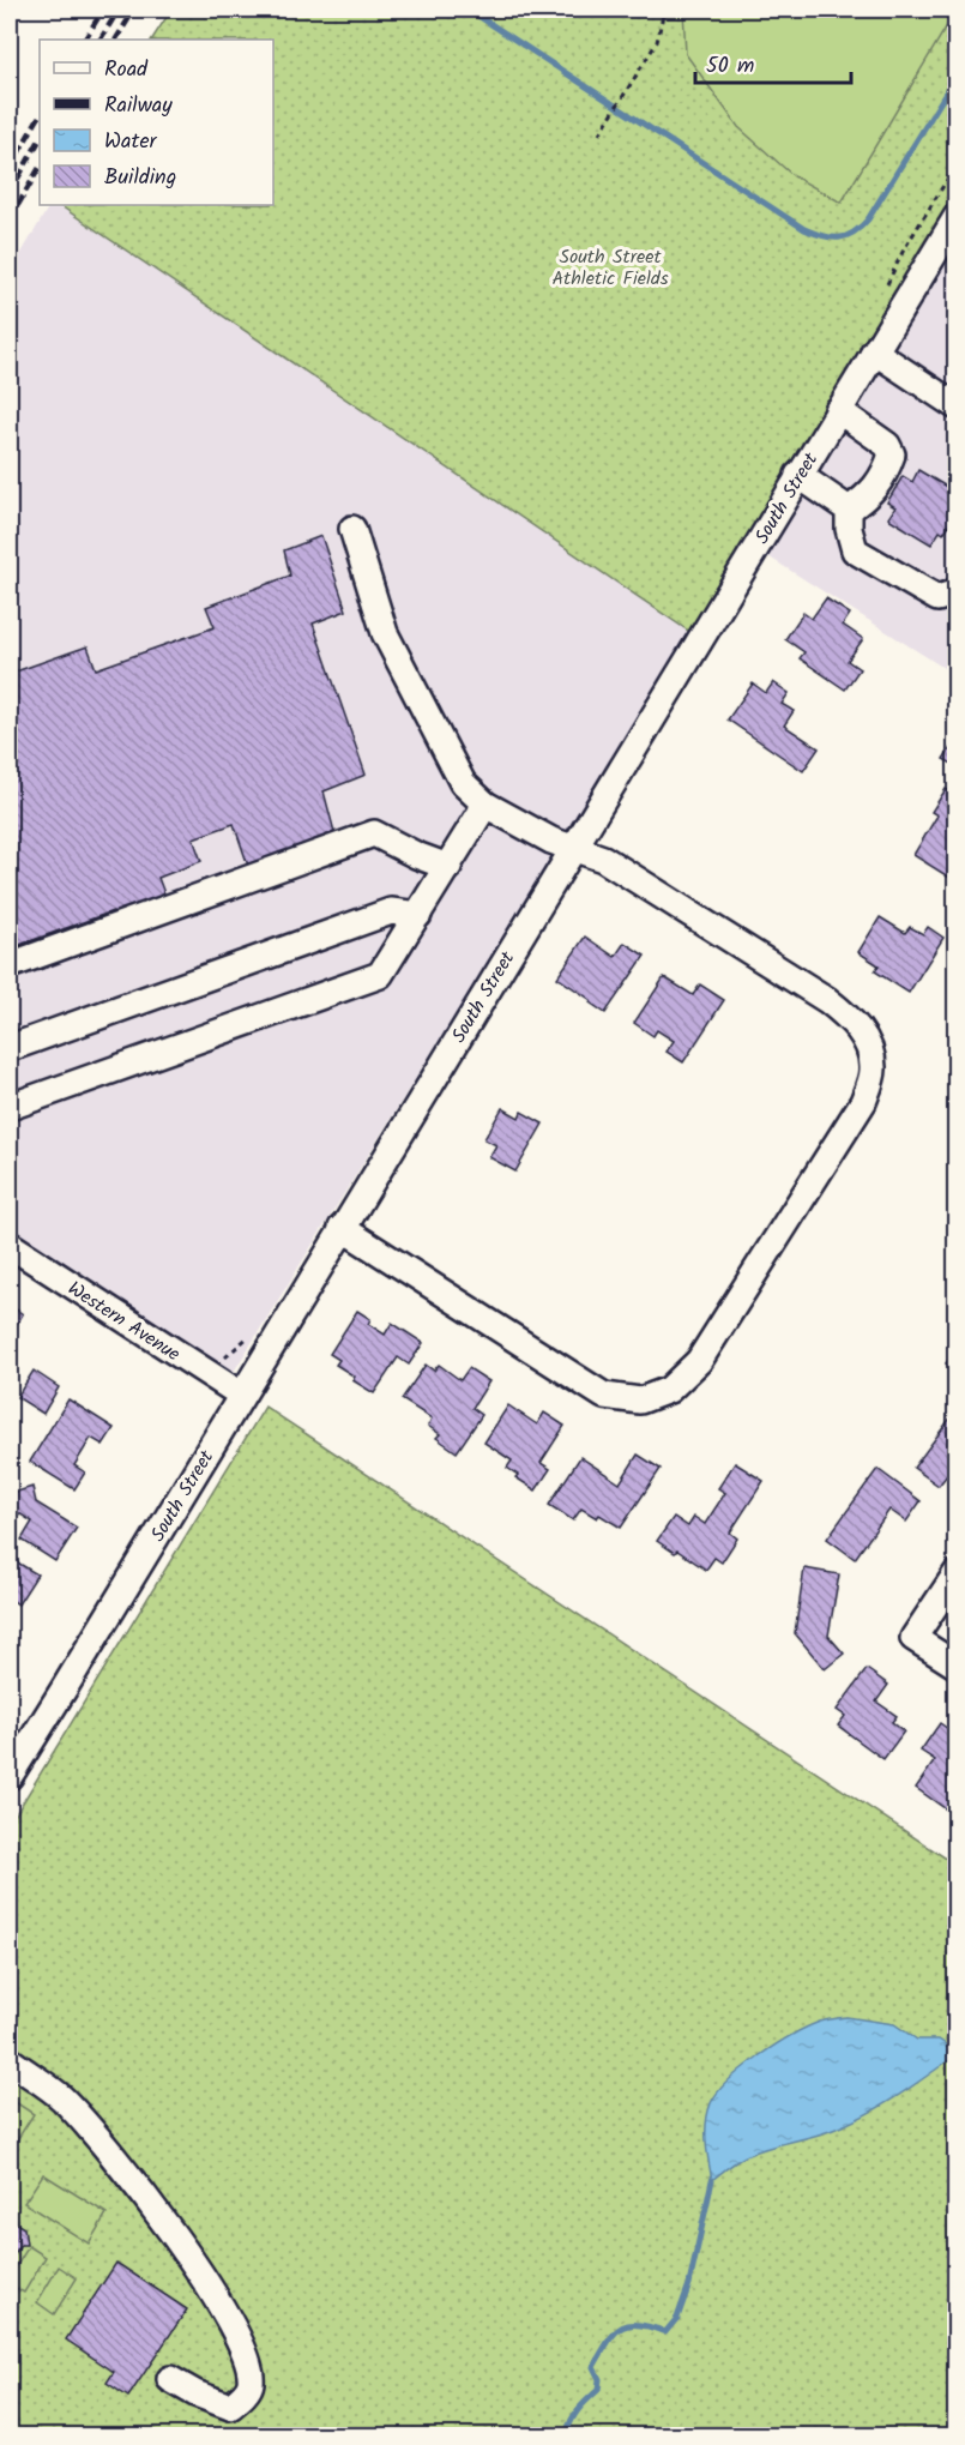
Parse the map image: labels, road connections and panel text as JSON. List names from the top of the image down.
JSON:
{
  "streets": {
    "street": ["South Street", "Western Avenue"]
  },
  "crossings": [
    ["South Street", "Western Avenue"]
  ],
  "parks": ["South Street Athletic Fields"],
  "legend": [
    "Road",
    "Railway",
    "Water",
    "Building"
  ],
  "scale_bar": "50 m"
}
